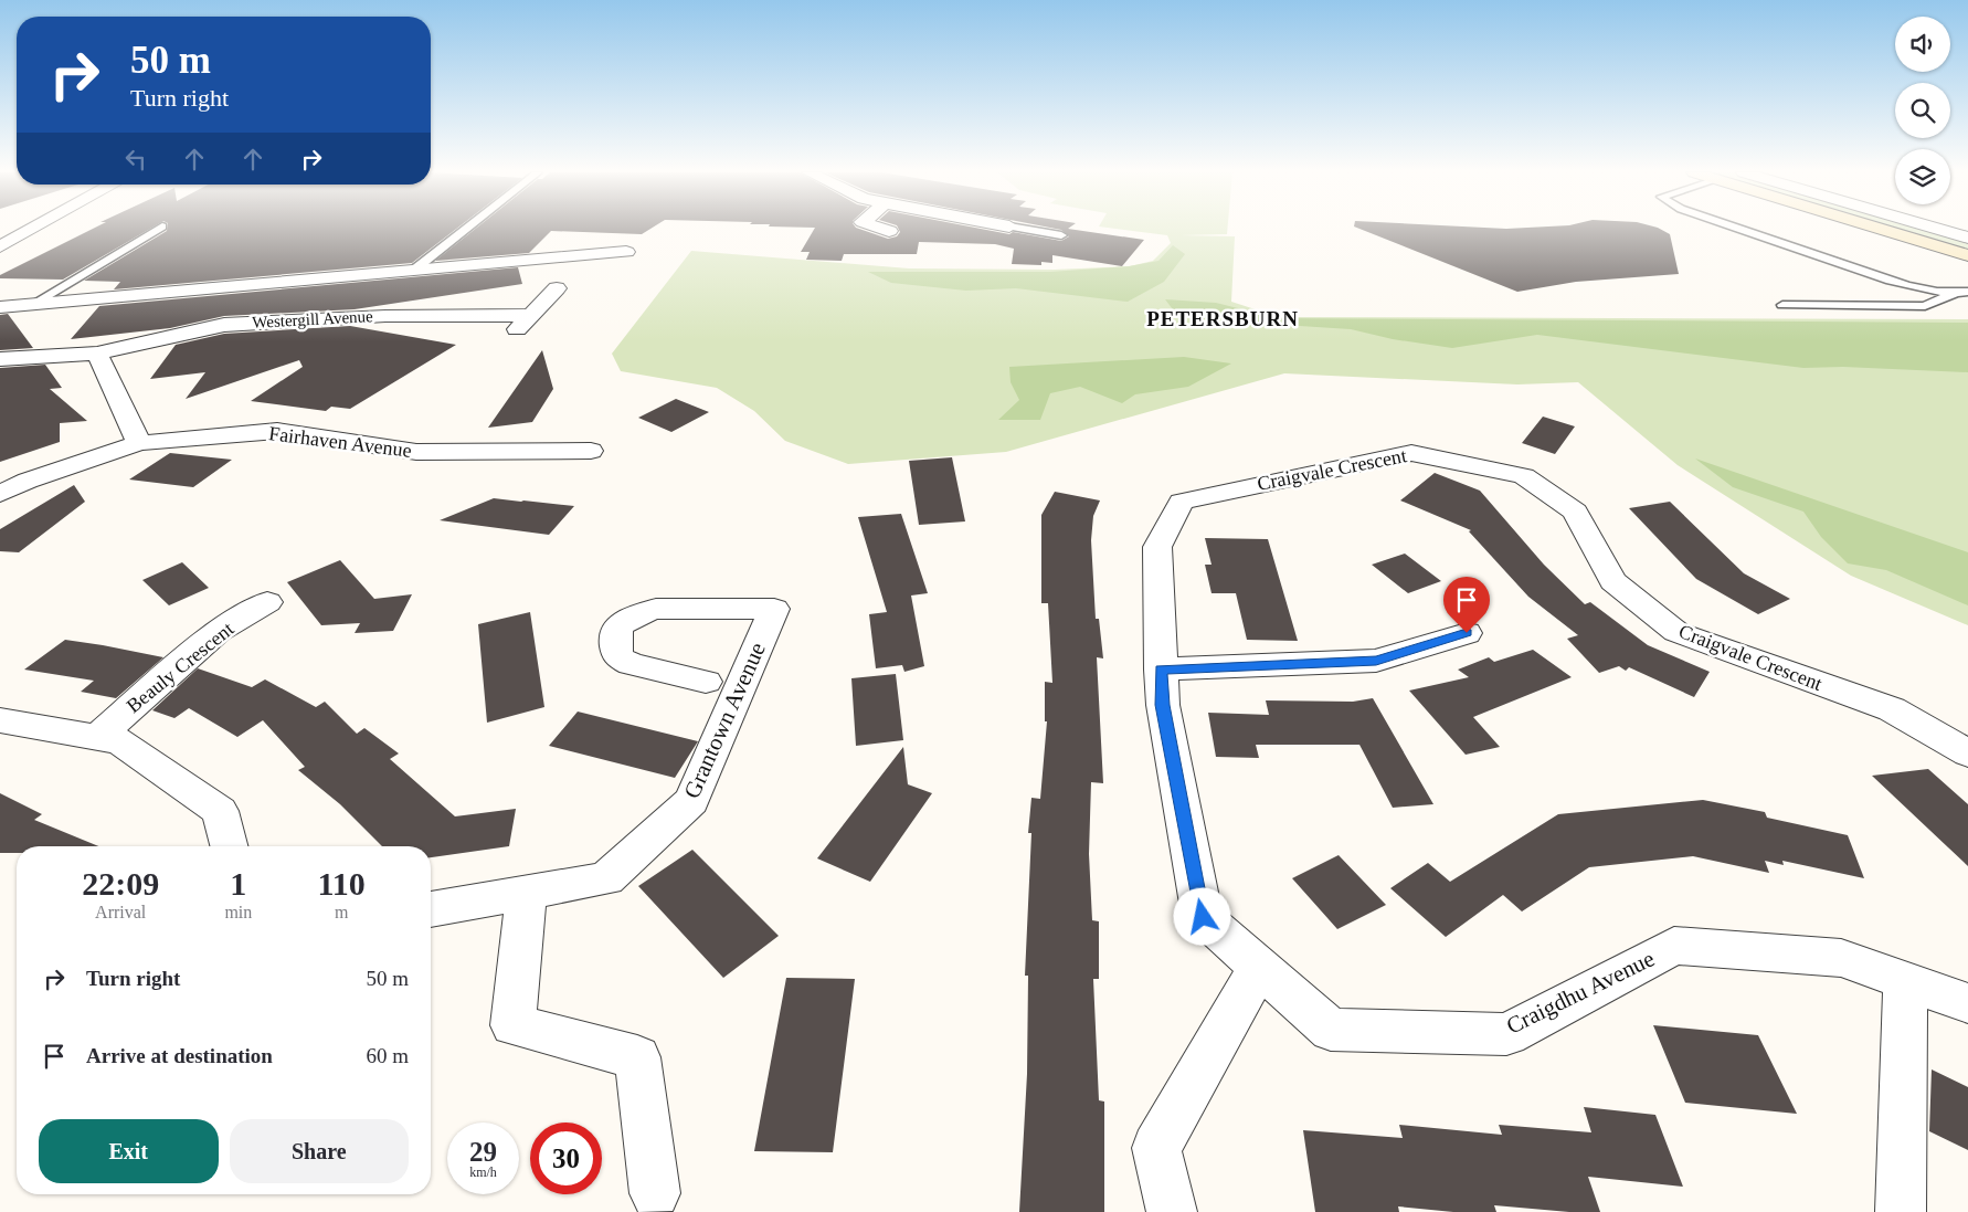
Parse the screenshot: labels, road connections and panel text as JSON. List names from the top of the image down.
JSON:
{
  "streets": {
    "street": [
      "Westergill Avenue",
      "Fairhaven Avenue",
      "Craigvale Crescent",
      "Beauly Crescent",
      "Grantown Avenue",
      "Craigdhu Avenue"
    ]
  },
  "crossings": [
    ["Craigvale Crescent", "Craigdhu Avenue"]
  ],
  "districts": ["PETERSBURN"],
  "page": {
    "turn": ["50 m", "Turn right"],
    "eta": [
      "22:09",
      "Arrival",
      "1",
      "min",
      "110",
      "m"
    ],
    "list": [
      {
        "name": "Turn right",
        "value": "50 m"
      },
      {
        "name": "Arrive at destination",
        "value": "60 m"
      }
    ],
    "buttons": ["Exit", "Share"],
    "speed": "29 km/h",
    "limit": "30"
  }
}
